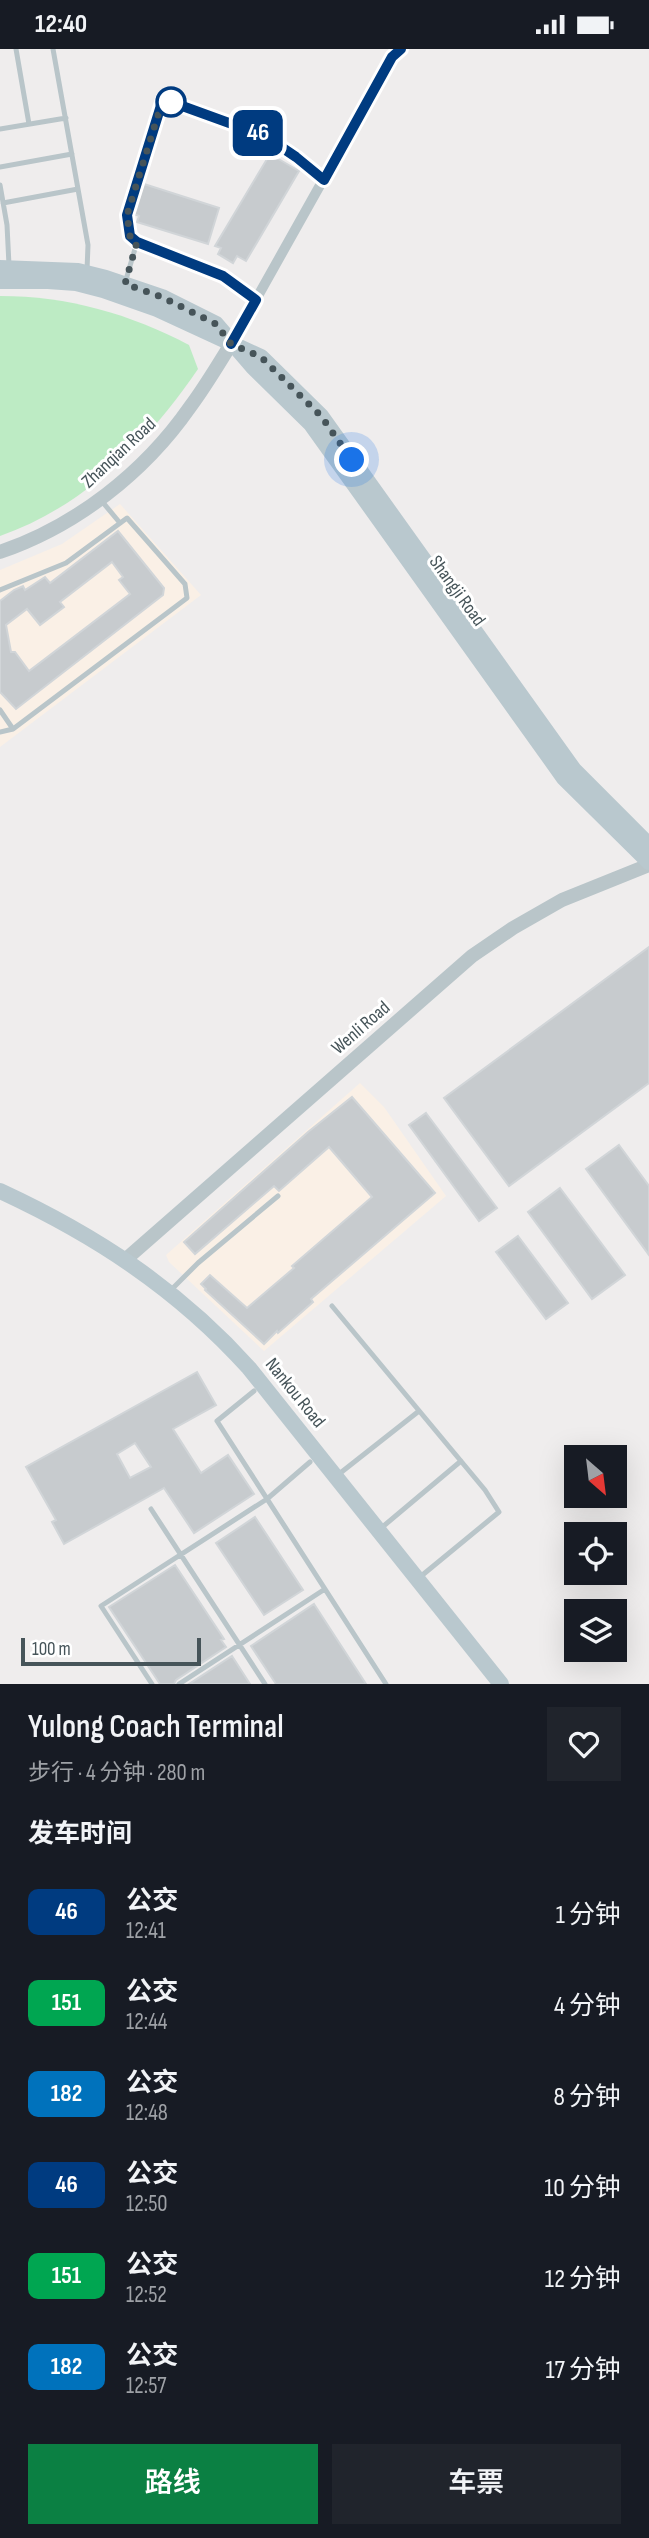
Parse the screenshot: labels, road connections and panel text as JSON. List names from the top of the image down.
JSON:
{
  "streets": {
    "main road": ["Shangji Road", "Nankou Road"],
    "street": ["Zhanqian Road", "Wenli Road"]
  },
  "crossings": [
    ["Zhanqian Road", "Shangji Road"],
    ["Shangji Road", "Wenli Road"],
    ["Wenli Road", "Nankou Road"]
  ],
  "lines": ["bus line 46"],
  "scale_bar": "100 m",
  "north": "bottom right",
  "page": {
    "status": "12:40",
    "on_map": "46",
    "scale": "100 m",
    "heading": [
      ["Yulong Coach Terminal", "步行 · 4 分钟 · 280 m"],
      "发车时间"
    ],
    "list": [
      {
        "mark": "46",
        "name": "公交",
        "note": "12:41",
        "value": "1 分钟"
      },
      {
        "mark": "151",
        "name": "公交",
        "note": "12:44",
        "value": "4 分钟"
      },
      {
        "mark": "182",
        "name": "公交",
        "note": "12:48",
        "value": "8 分钟"
      },
      {
        "mark": "46",
        "name": "公交",
        "note": "12:50",
        "value": "10 分钟"
      },
      {
        "mark": "151",
        "name": "公交",
        "note": "12:52",
        "value": "12 分钟"
      },
      {
        "mark": "182",
        "name": "公交",
        "note": "12:57",
        "value": "17 分钟"
      }
    ],
    "buttons": ["路线", "车票"]
  }
}
